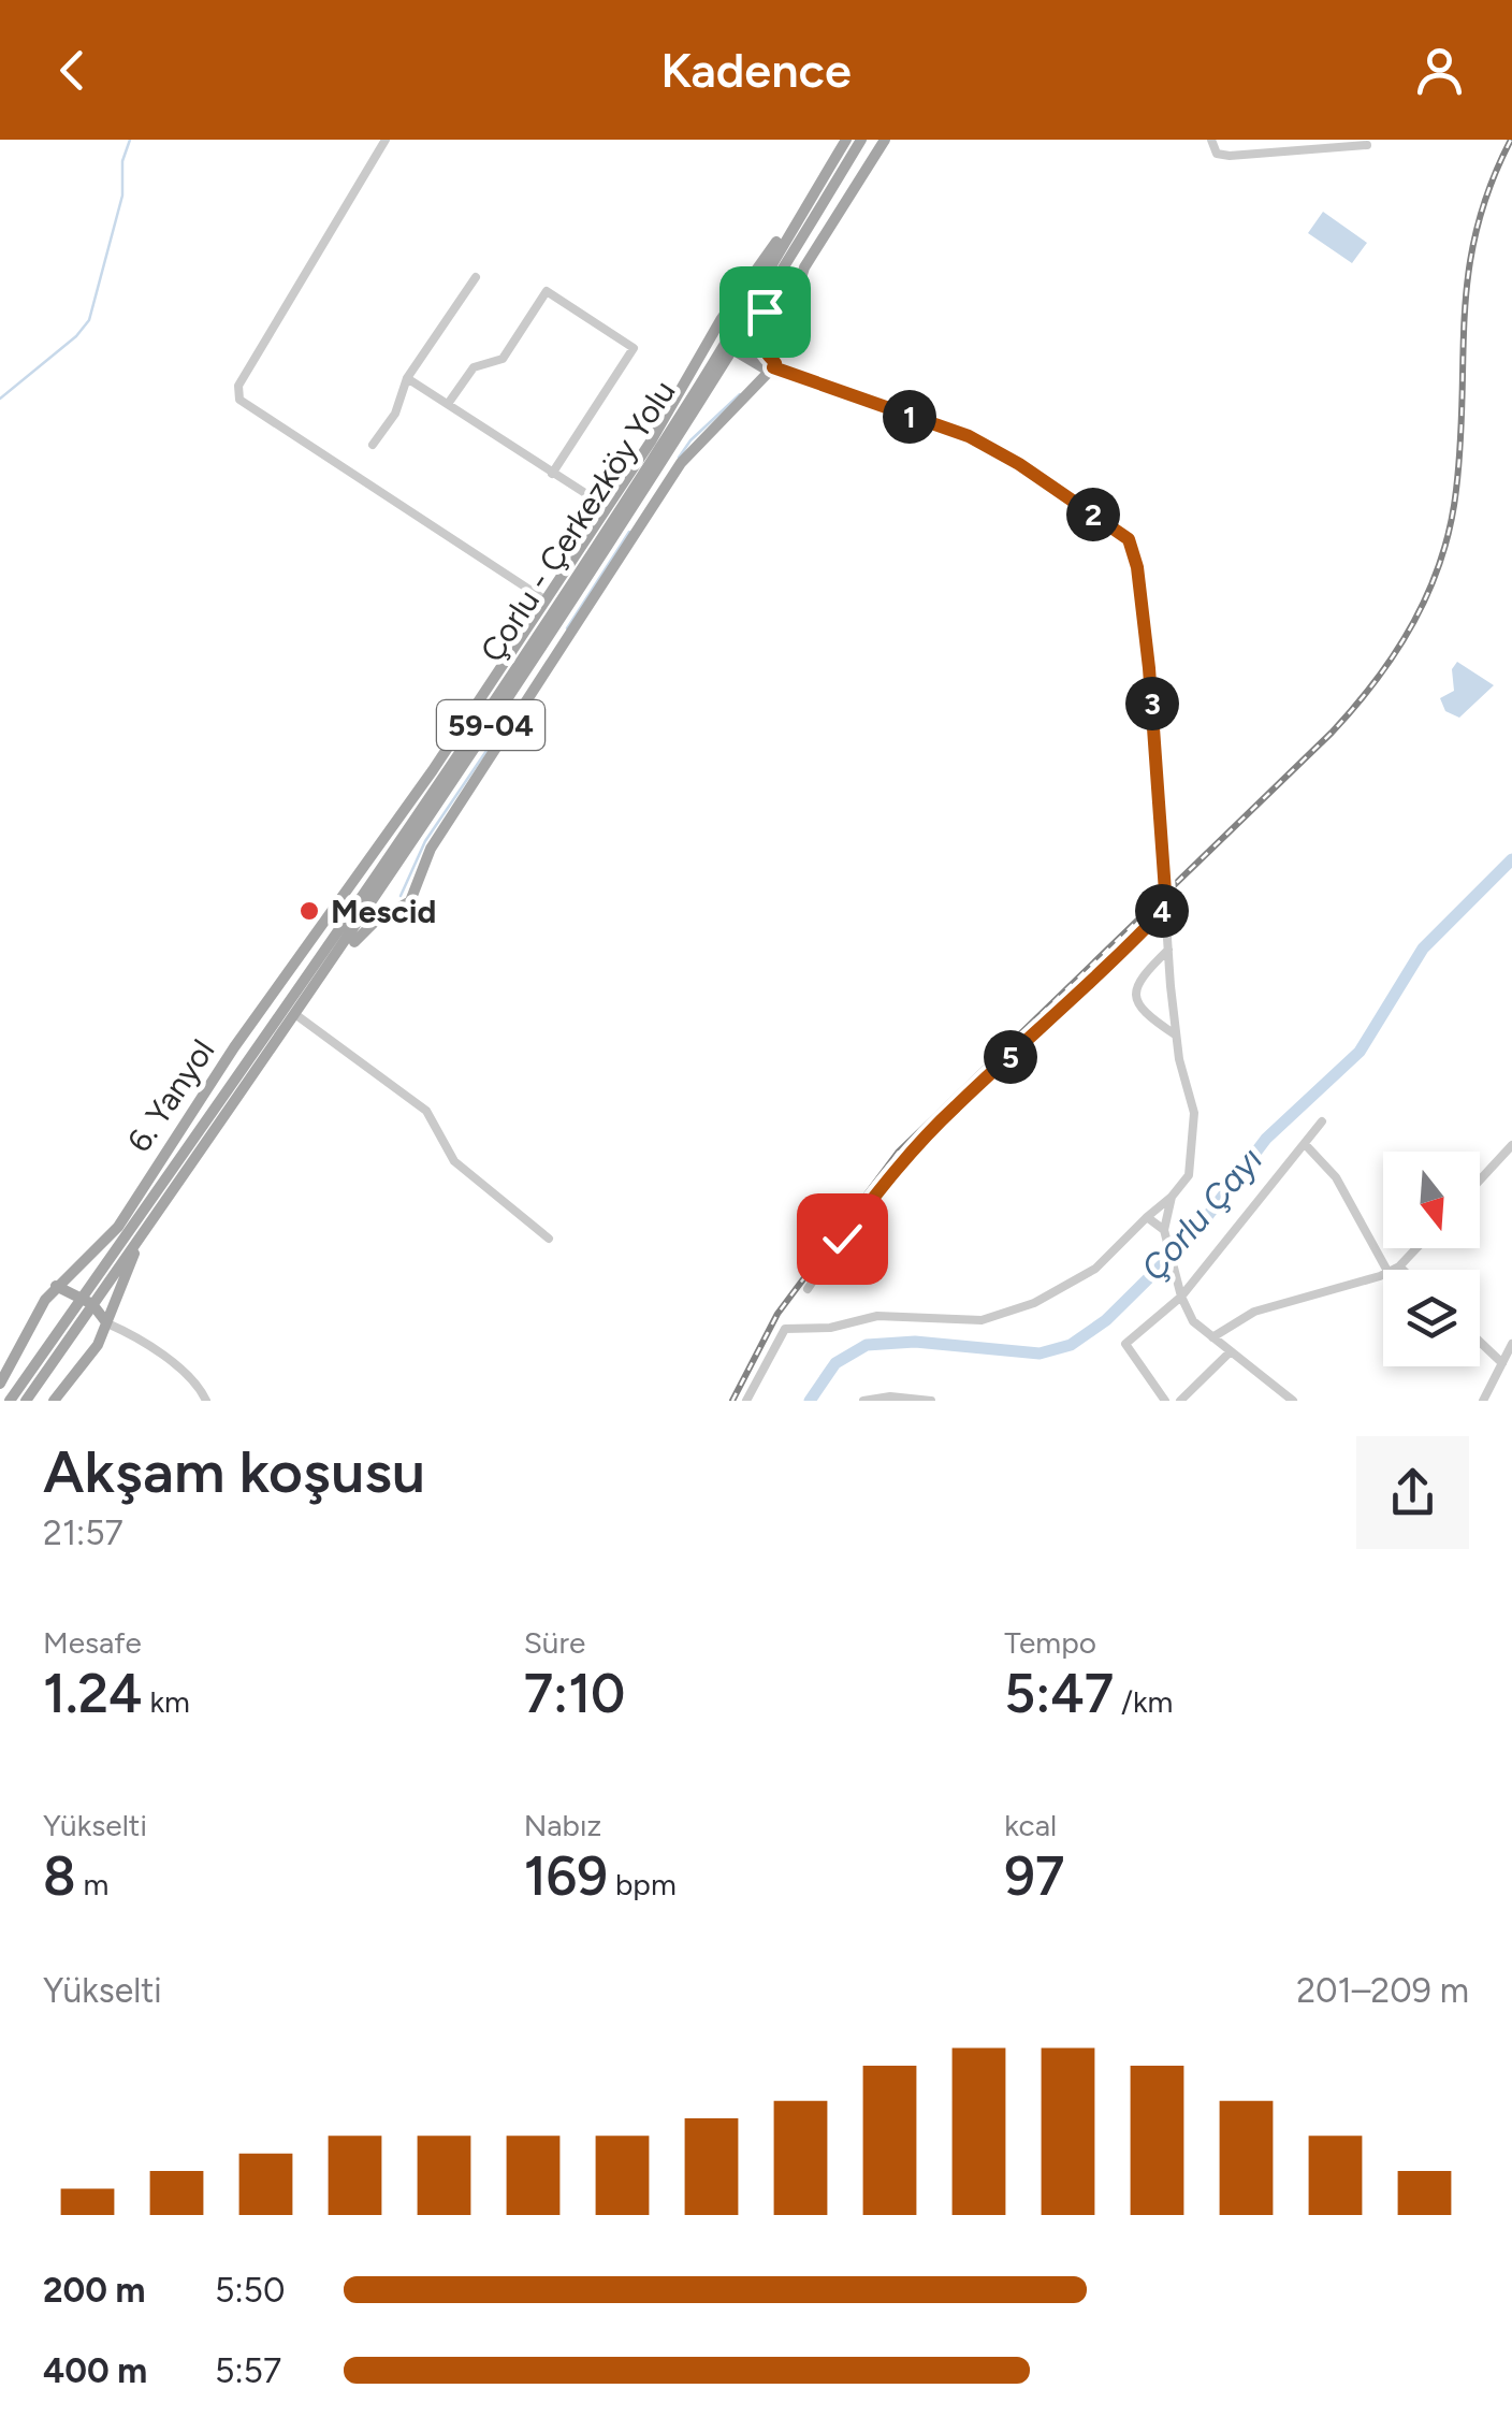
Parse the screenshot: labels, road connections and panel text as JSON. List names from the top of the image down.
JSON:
{
  "streets": {
    "main road": ["Çorlu - Çerkezköy Yolu", "59-04", "6. Yanyol"]
  },
  "water": ["Çorlu Çayı"],
  "places": ["Mescid"],
  "north": "bottom",
  "page": {
    "header": "Kadence",
    "pins": [
      "1",
      "2",
      "3",
      "4",
      "5"
    ],
    "heading": ["Akşam koşusu", "21:57"],
    "stats": [
      ["Mesafe", "1.24 km"],
      ["Süre", "7:10"],
      ["Tempo", "5:47 /km"],
      ["Yükselti", "8 m"],
      ["Nabız", "169 bpm"],
      ["kcal", "97"]
    ],
    "chart": ["Yükselti", "201–209 m"],
    "list": [
      {
        "name": "200 m",
        "note": "5:50"
      },
      {
        "name": "400 m",
        "note": "5:57"
      }
    ]
  }
}
